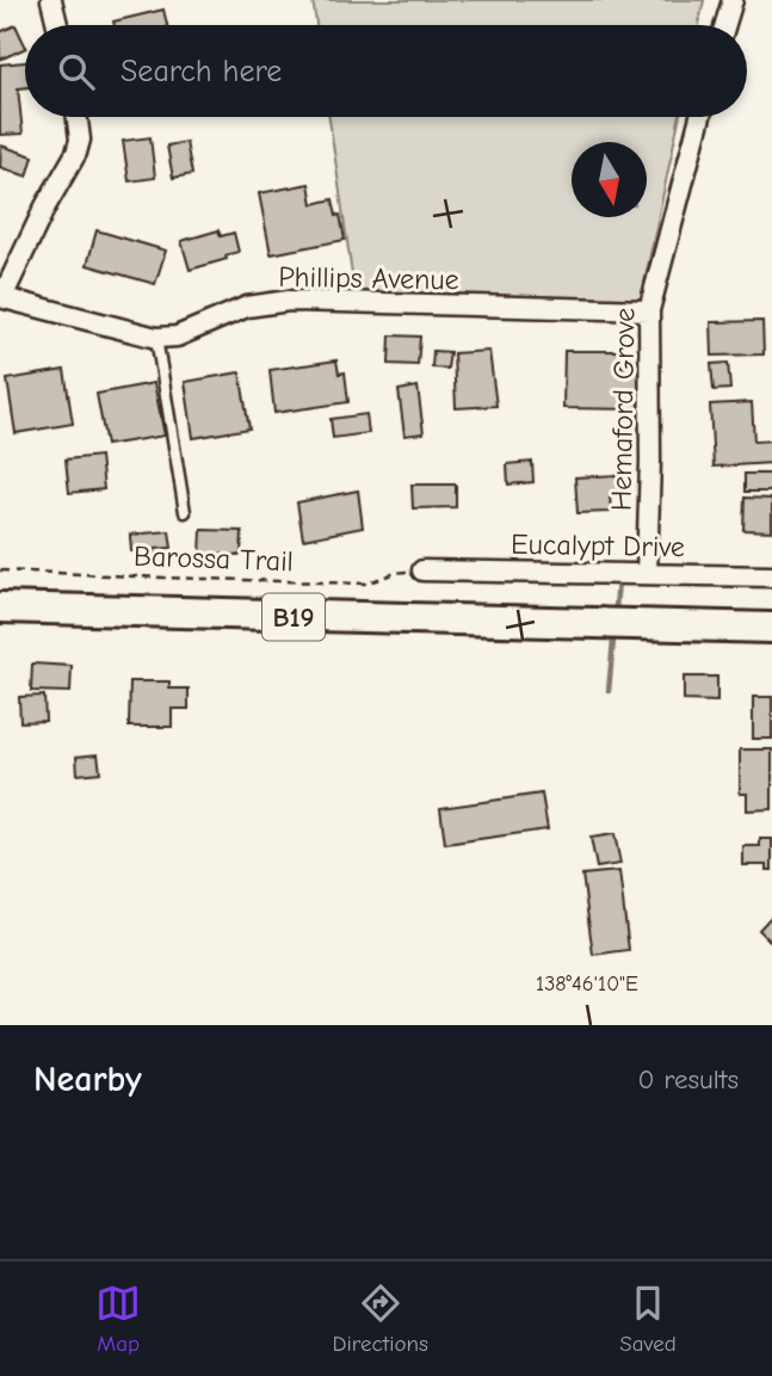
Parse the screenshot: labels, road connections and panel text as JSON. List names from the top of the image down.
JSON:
{
  "streets": {
    "main road": ["B19"],
    "street": ["Phillips Avenue", "Hemaford Grove", "Eucalypt Drive"],
    "path": ["Barossa Trail"]
  },
  "crossings": [
    ["Phillips Avenue", "Hemaford Grove"],
    ["Hemaford Grove", "Eucalypt Drive"],
    ["Eucalypt Drive", "Barossa Trail"]
  ],
  "north": "bottom",
  "page": {
    "search": "Search here",
    "heading": ["Nearby", "0 results"],
    "nav": ["Map", "Directions", "Saved"]
  },
  "coordinates": ["138°46'10\"E"]
}
